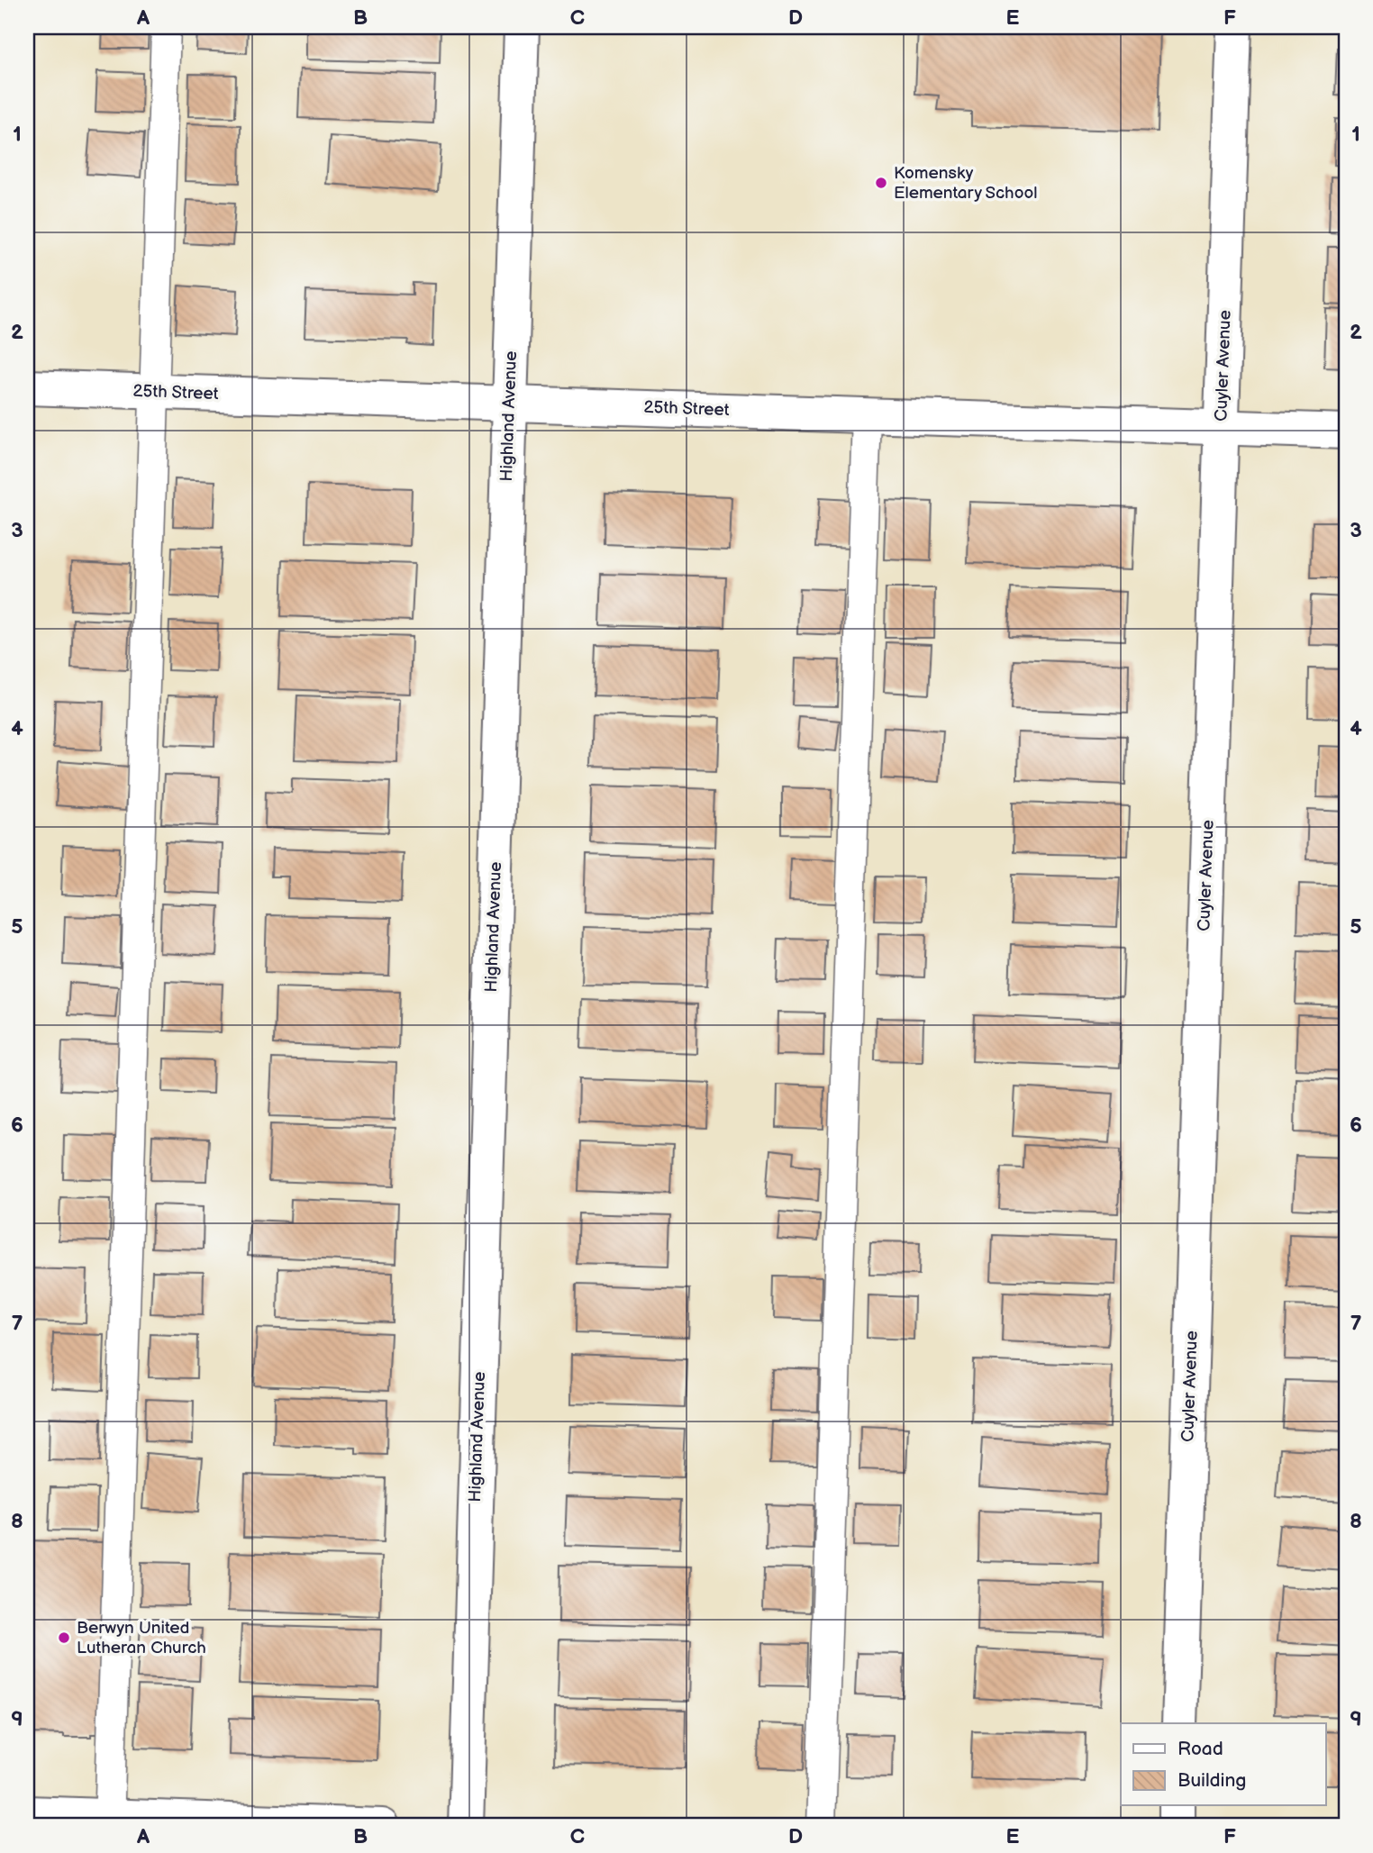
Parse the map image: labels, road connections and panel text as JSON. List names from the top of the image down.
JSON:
{
  "streets": {
    "street": ["Cuyler Avenue", "25th Street", "Highland Avenue"]
  },
  "crossings": [
    ["Cuyler Avenue", "25th Street"],
    ["25th Street", "Highland Avenue"]
  ],
  "places": ["Komensky Elementary School", "Berwyn United Lutheran Church"],
  "legend": ["Road", "Building"],
  "grid": {
    "columns": [
      "A",
      "B",
      "C",
      "D",
      "E",
      "F"
    ],
    "rows": [
      "1",
      "2",
      "3",
      "4",
      "5",
      "6",
      "7",
      "8",
      "9"
    ]
  }
}
